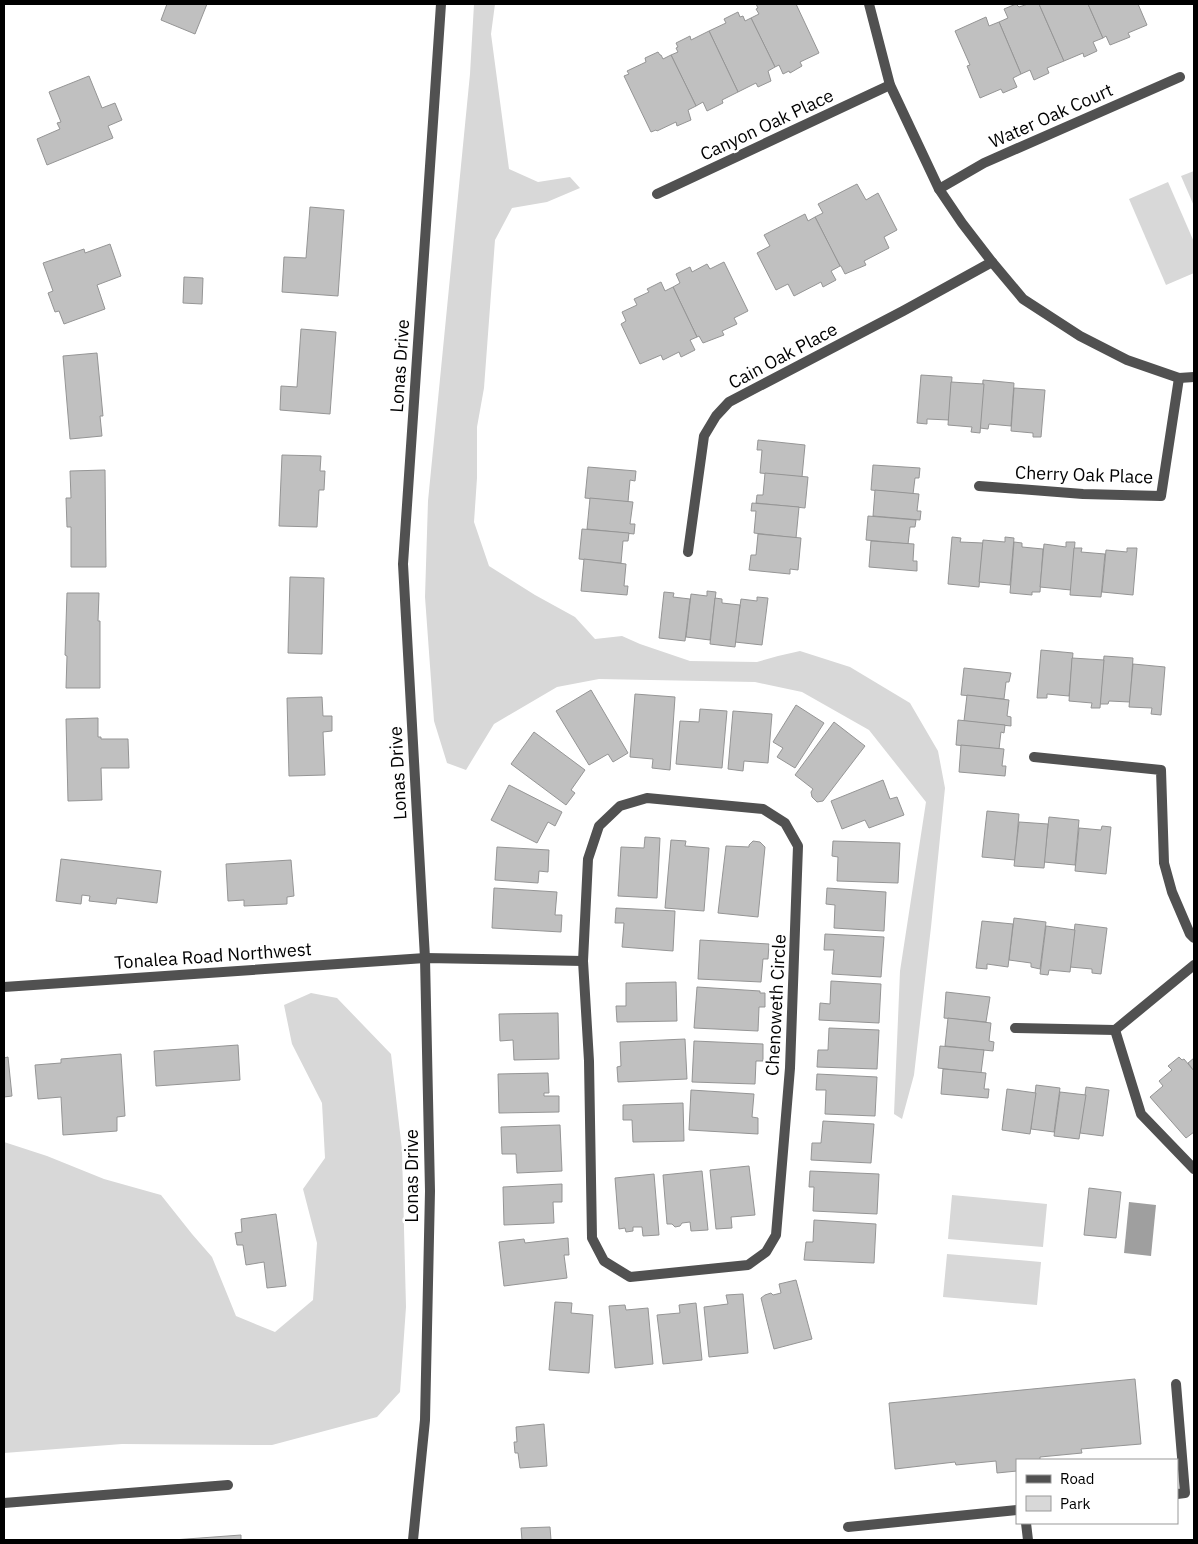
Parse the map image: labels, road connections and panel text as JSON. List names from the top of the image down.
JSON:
{
  "streets": {
    "street": [
      "Water Oak Court",
      "Canyon Oak Place",
      "Cain Oak Place",
      "Lonas Drive",
      "Cherry Oak Place",
      "Tonalea Road Northwest",
      "Chenoweth Circle"
    ]
  },
  "crossings": [
    ["Lonas Drive", "Tonalea Road Northwest"],
    ["Tonalea Road Northwest", "Chenoweth Circle"]
  ],
  "legend": ["Road", "Park"]
}
